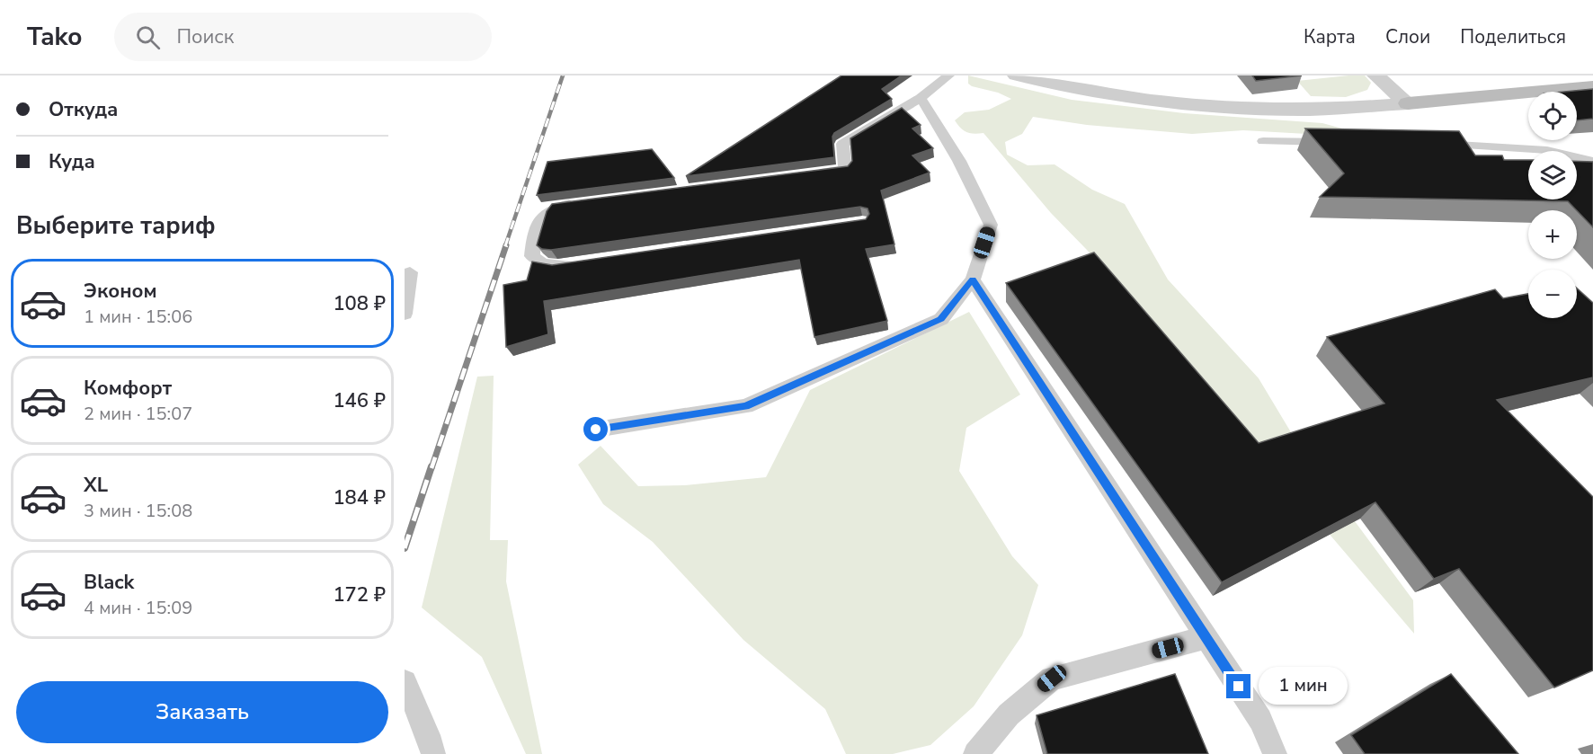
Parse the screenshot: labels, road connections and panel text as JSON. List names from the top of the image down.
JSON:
{
  "page": {
    "header": "Tako",
    "search": "Поиск",
    "nav": ["Карта", "Слои", "Поделиться"],
    "banner": ["Откуда", "Куда"],
    "map_buttons": ["+", "−"],
    "heading": "Выберите тариф",
    "list": [
      {
        "name": "Эконом",
        "note": "1 мин · 15:06",
        "value": "108 ₽"
      },
      {
        "name": "Комфорт",
        "note": "2 мин · 15:07",
        "value": "146 ₽"
      },
      {
        "name": "XL",
        "note": "3 мин · 15:08",
        "value": "184 ₽"
      },
      {
        "name": "Black",
        "note": "4 мин · 15:09",
        "value": "172 ₽"
      }
    ],
    "bubble": "1 мин",
    "buttons": "Заказать"
  }
}
